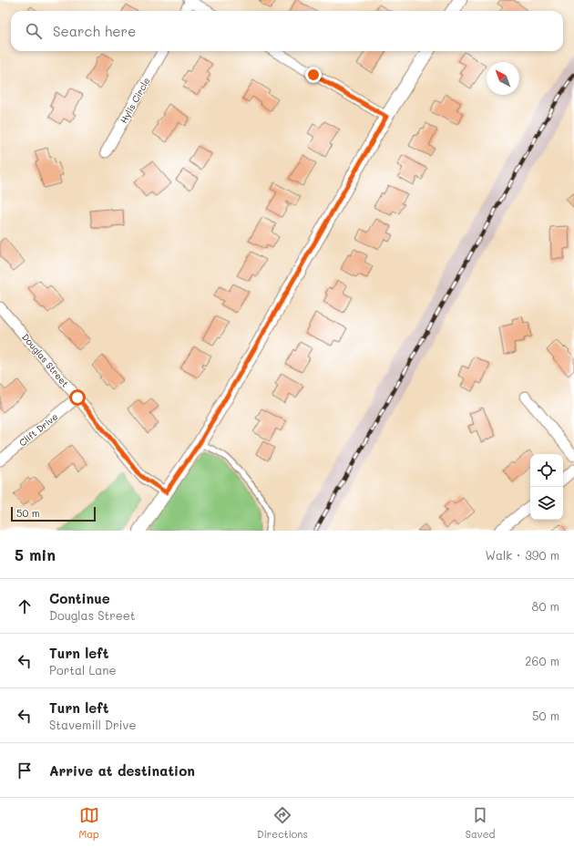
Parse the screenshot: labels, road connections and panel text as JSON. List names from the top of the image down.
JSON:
{
  "streets": {
    "street": ["Hylis Circle", "Douglas Street", "Clift Drive"]
  },
  "crossings": [
    ["Douglas Street", "Clift Drive"]
  ],
  "scale_bar": "50 m",
  "north": "top left",
  "page": {
    "search": "Search here",
    "scale": "50 m",
    "heading": ["5 min", "Walk · 390 m"],
    "list": [
      ["Continue", "Douglas Street", "80 m"],
      ["Turn left", "Portal Lane", "260 m"],
      ["Turn left", "Stavemill Drive", "50 m"],
      "Arrive at destination"
    ],
    "nav": ["Map", "Directions", "Saved"]
  }
}
